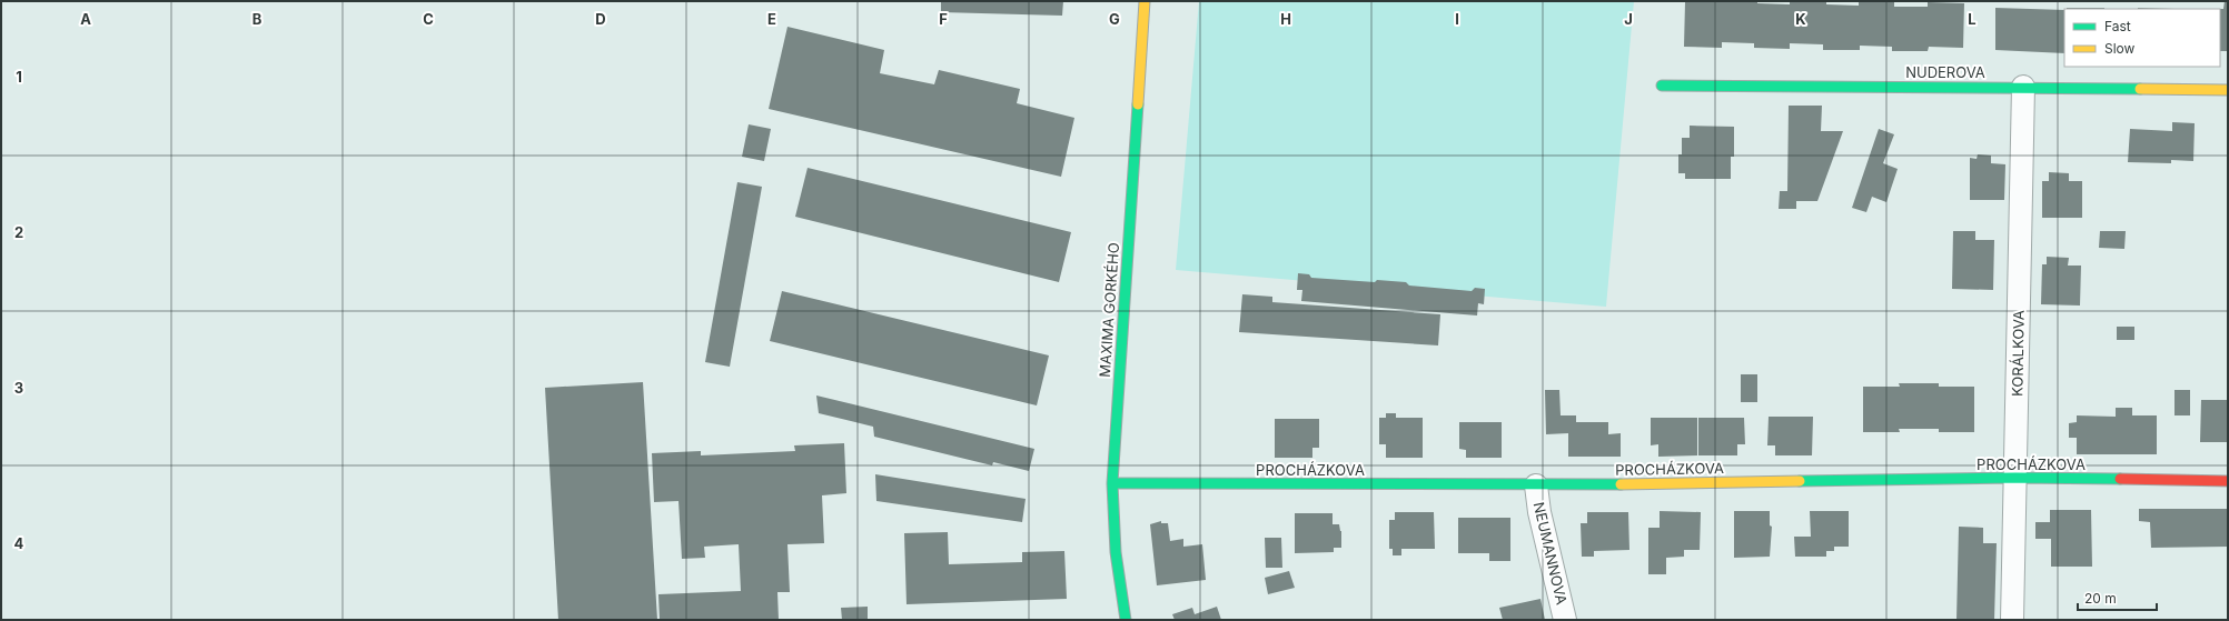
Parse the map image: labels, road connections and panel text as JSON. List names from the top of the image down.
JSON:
{
  "streets": {
    "street": [
      "NUDEROVA",
      "MAXIMA GORKÉHO",
      "KORÁLKOVA",
      "PROCHÁZKOVA",
      "NEUMANNOVA"
    ]
  },
  "crossings": [
    ["NUDEROVA", "KORÁLKOVA"],
    ["MAXIMA GORKÉHO", "PROCHÁZKOVA"],
    ["KORÁLKOVA", "PROCHÁZKOVA"],
    ["PROCHÁZKOVA", "NEUMANNOVA"]
  ],
  "legend": ["Fast", "Slow"],
  "scale_bar": "20 m",
  "grid": {
    "columns": [
      "A",
      "B",
      "C",
      "D",
      "E",
      "F",
      "G",
      "H",
      "I",
      "J",
      "K",
      "L"
    ],
    "rows": [
      "1",
      "2",
      "3",
      "4"
    ]
  }
}
